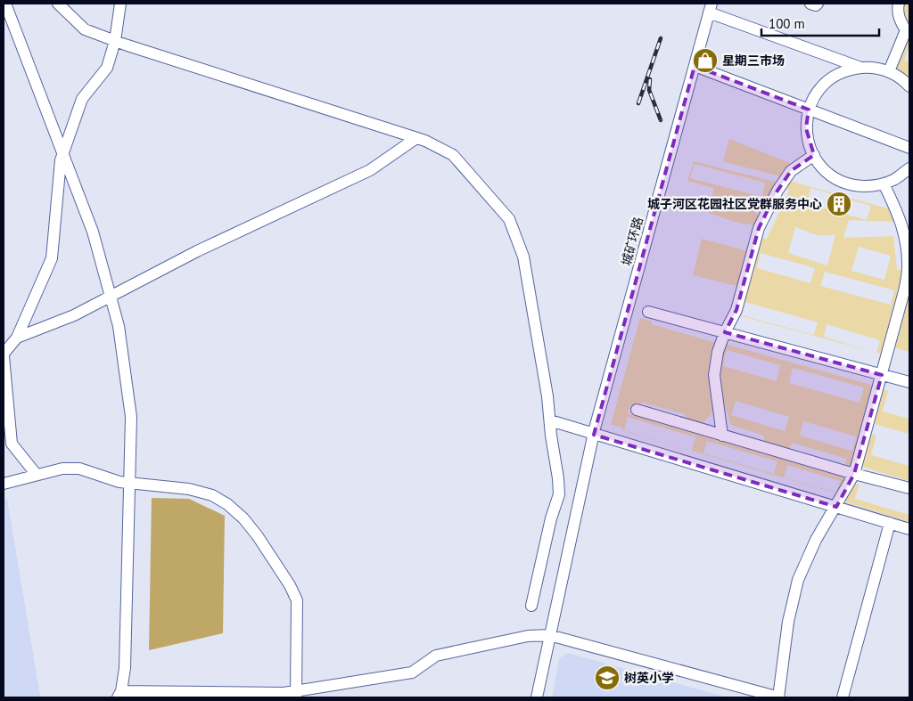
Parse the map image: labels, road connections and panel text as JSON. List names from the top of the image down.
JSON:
{
  "streets": {
    "street": ["城矿环路"]
  },
  "places": {
    "shop": ["星期三市场"],
    "building": ["城子河区花园社区党群服务中心"],
    "school or university": ["树英小学"]
  },
  "scale_bar": "100 m"
}
